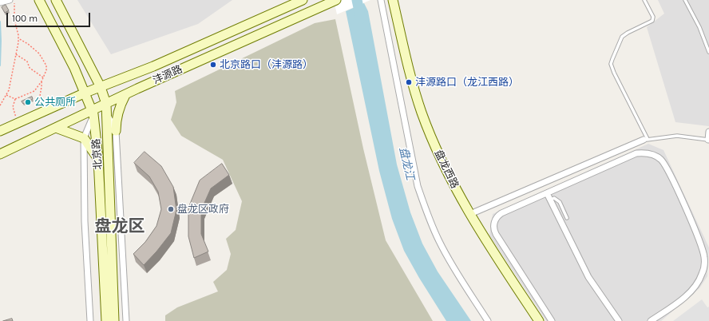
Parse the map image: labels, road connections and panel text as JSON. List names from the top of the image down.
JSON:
{
  "streets": {
    "main road": ["沣源路", "北京路", "盘龙西路"]
  },
  "crossings": [
    ["沣源路", "北京路"]
  ],
  "districts": ["盘龙区"],
  "water": ["盘龙江"],
  "places": [
    "北京路口（沣源路）",
    "沣源路口（龙江西路）",
    "公共厕所",
    "盘龙区政府"
  ],
  "scale_bar": "100 m"
}
